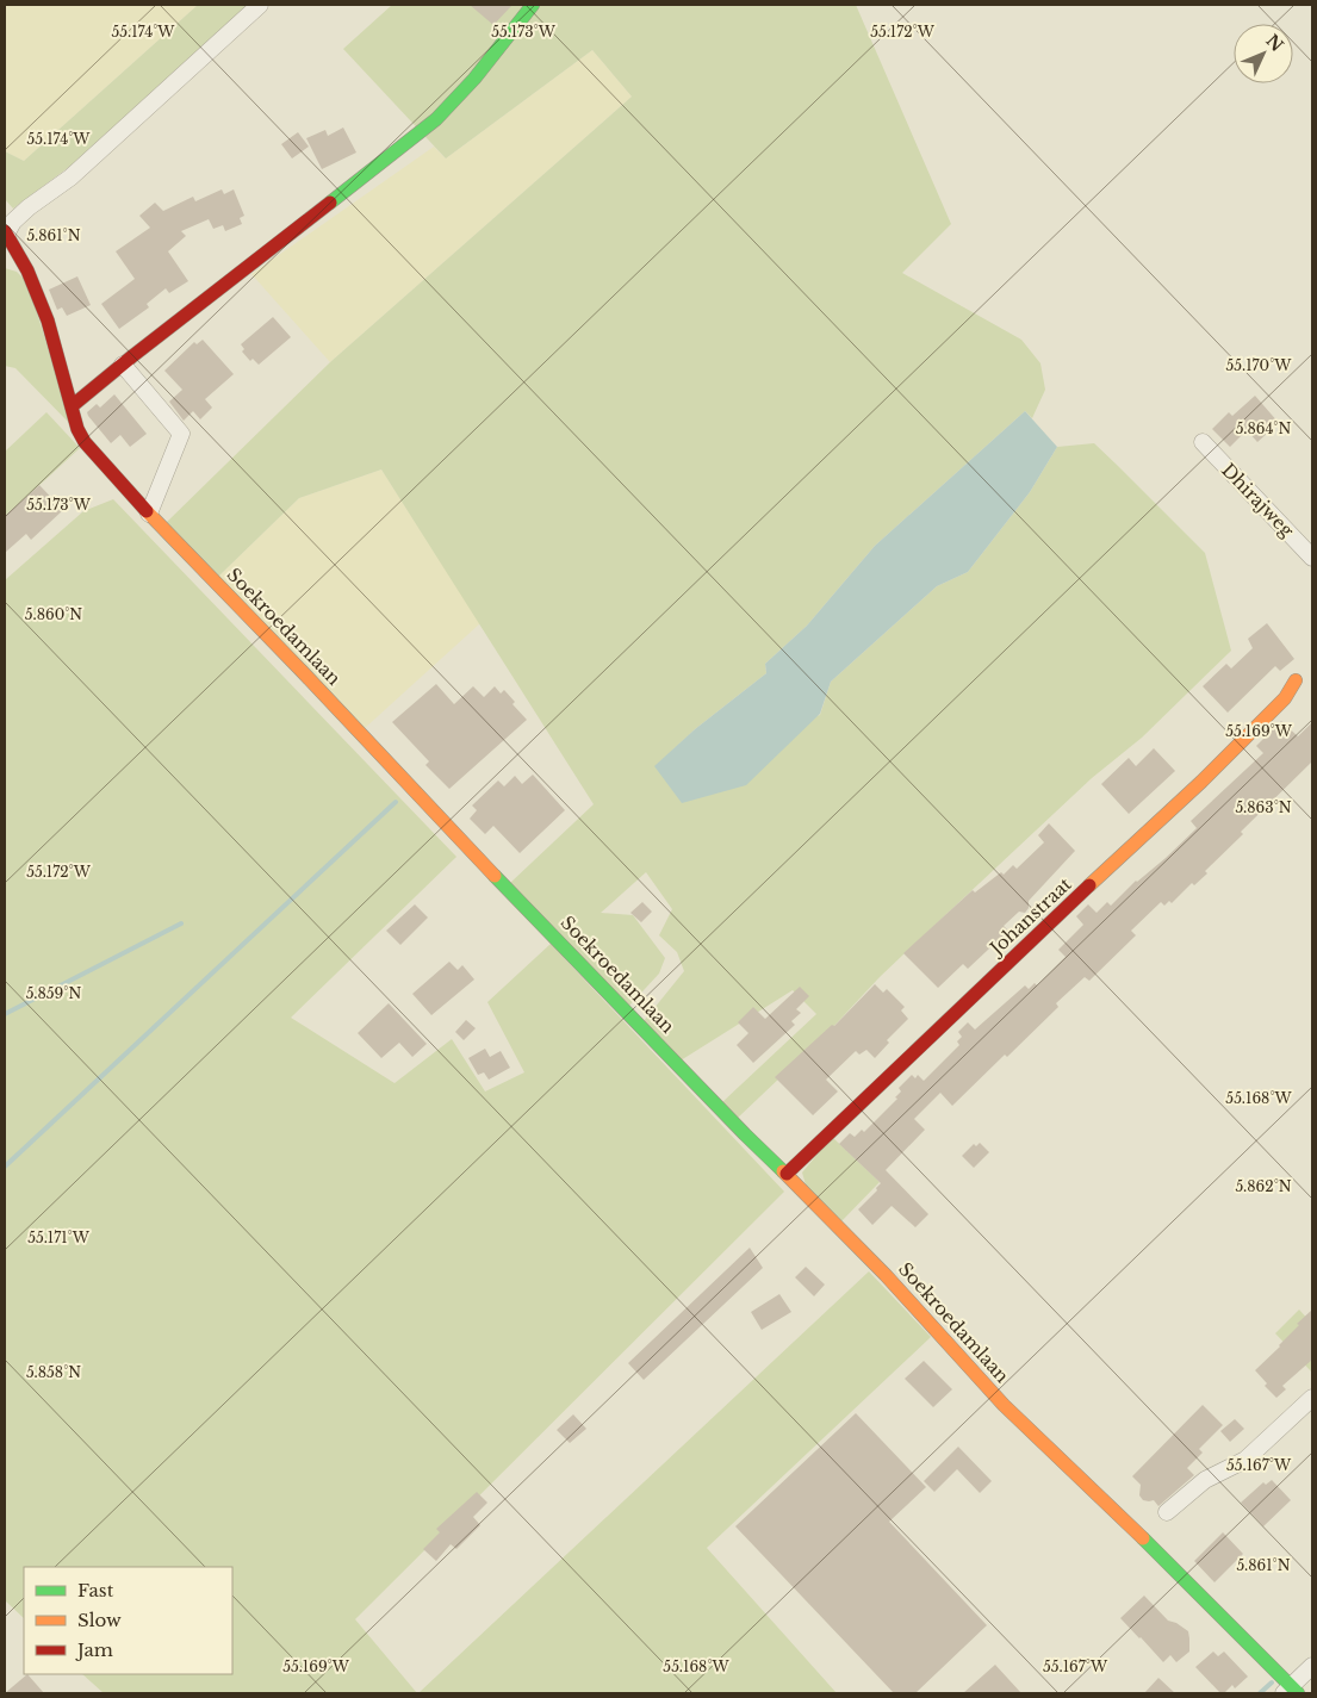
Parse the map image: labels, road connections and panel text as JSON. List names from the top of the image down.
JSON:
{
  "streets": {
    "street": ["Dhirajweg", "Soekroedamlaan", "Johanstraat"]
  },
  "crossings": [
    ["Soekroedamlaan", "Johanstraat"]
  ],
  "legend": ["Fast", "Slow", "Jam"],
  "north": "top right",
  "coordinates": [
    "55.174°W",
    "55.173°W",
    "55.172°W",
    "5.861°N",
    "55.170°W",
    "5.864°N",
    "5.860°N",
    "55.169°W",
    "5.863°N",
    "5.859°N",
    "55.168°W",
    "5.862°N",
    "55.171°W",
    "5.858°N",
    "55.167°W"
  ]
}
